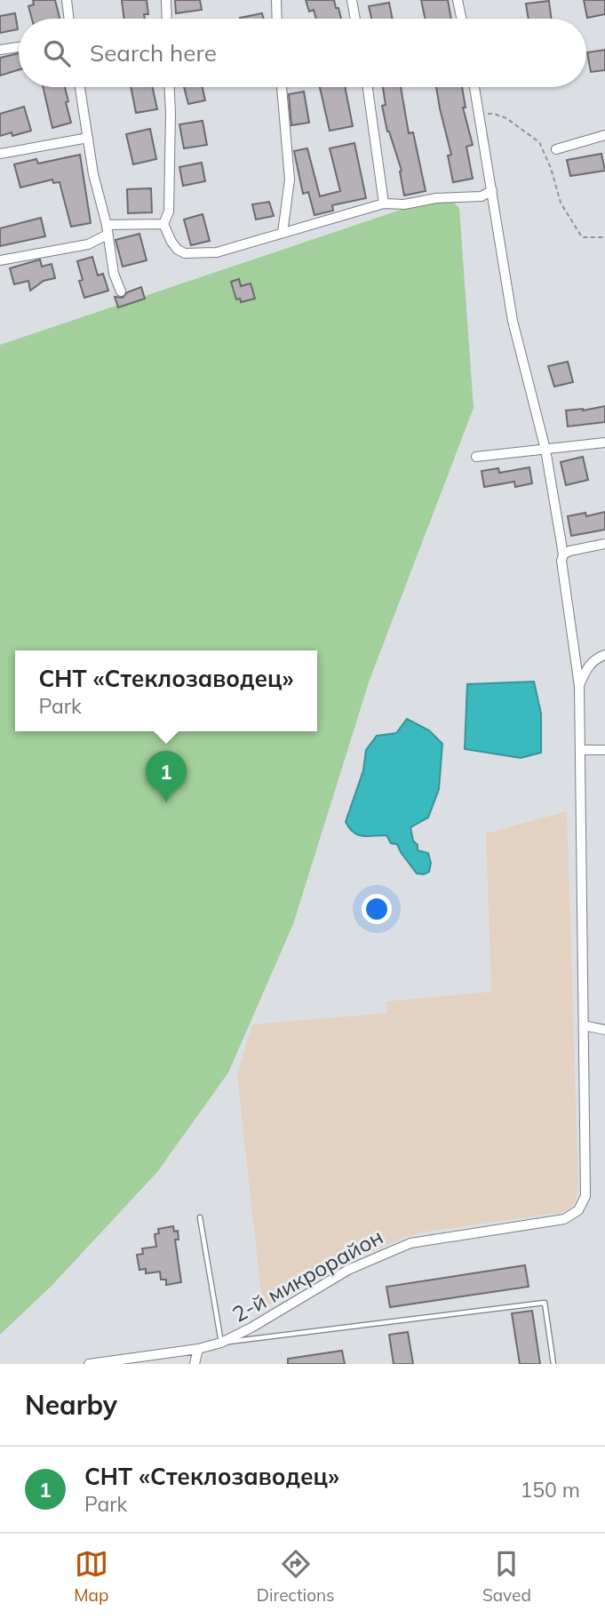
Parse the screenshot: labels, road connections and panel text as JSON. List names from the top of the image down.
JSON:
{
  "streets": {
    "street": ["2-й микрорайон"]
  },
  "page": {
    "search": "Search here",
    "popup": ["СНТ «Стеклозаводец»", "Park"],
    "pins": "1",
    "heading": "Nearby",
    "list": [
      {
        "mark": "1",
        "name": "СНТ «Стеклозаводец»",
        "note": "Park",
        "value": "150 m"
      }
    ],
    "nav": ["Map", "Directions", "Saved"]
  }
}
